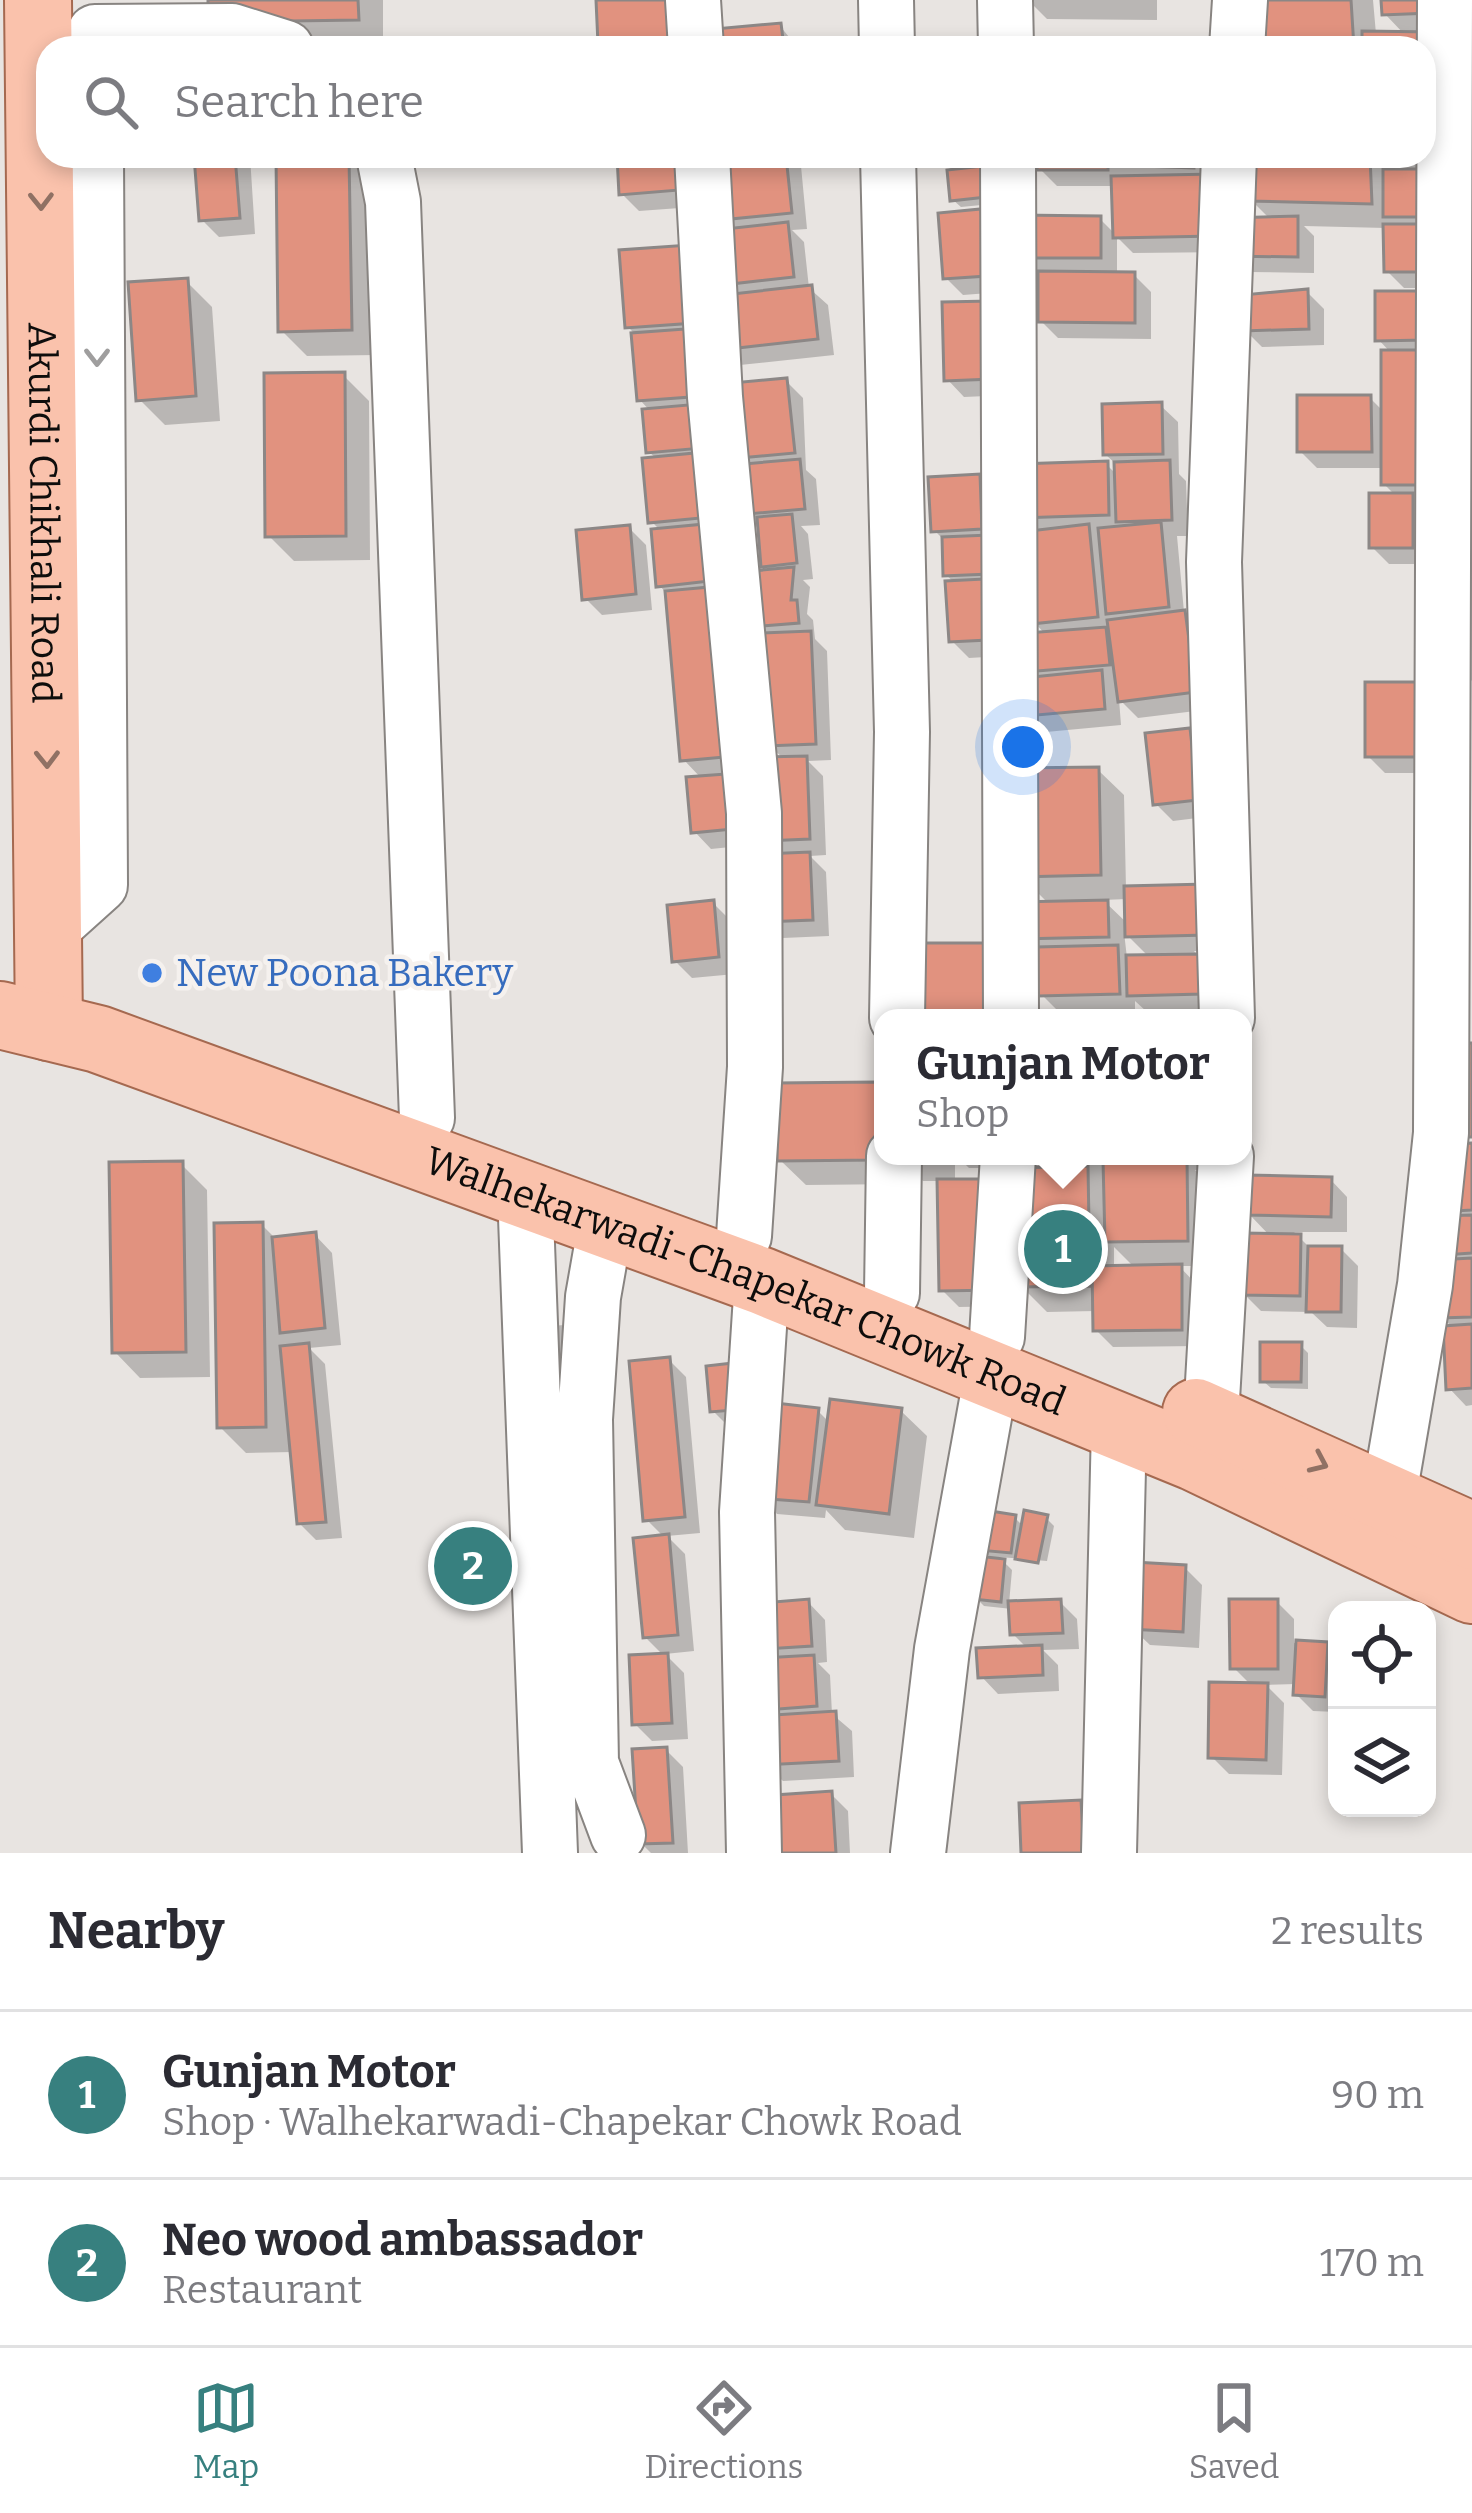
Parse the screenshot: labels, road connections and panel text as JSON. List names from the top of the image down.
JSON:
{
  "streets": {
    "main road": ["Akurdi Chikhali Road", "Walhekarwadi-Chapekar Chowk Road"]
  },
  "crossings": [
    ["Akurdi Chikhali Road", "Walhekarwadi-Chapekar Chowk Road"]
  ],
  "one_way": ["Akurdi Chikhali Road"],
  "places": ["New Poona Bakery"],
  "page": {
    "search": "Search here",
    "popup": ["Gunjan Motor", "Shop"],
    "pins": ["1", "2"],
    "heading": ["Nearby", "2 results"],
    "list": [
      {
        "mark": "1",
        "name": "Gunjan Motor",
        "note": "Shop · Walhekarwadi-Chapekar Chowk Road",
        "value": "90 m"
      },
      {
        "mark": "2",
        "name": "Neo wood ambassador",
        "note": "Restaurant",
        "value": "170 m"
      }
    ],
    "nav": ["Map", "Directions", "Saved"]
  }
}
